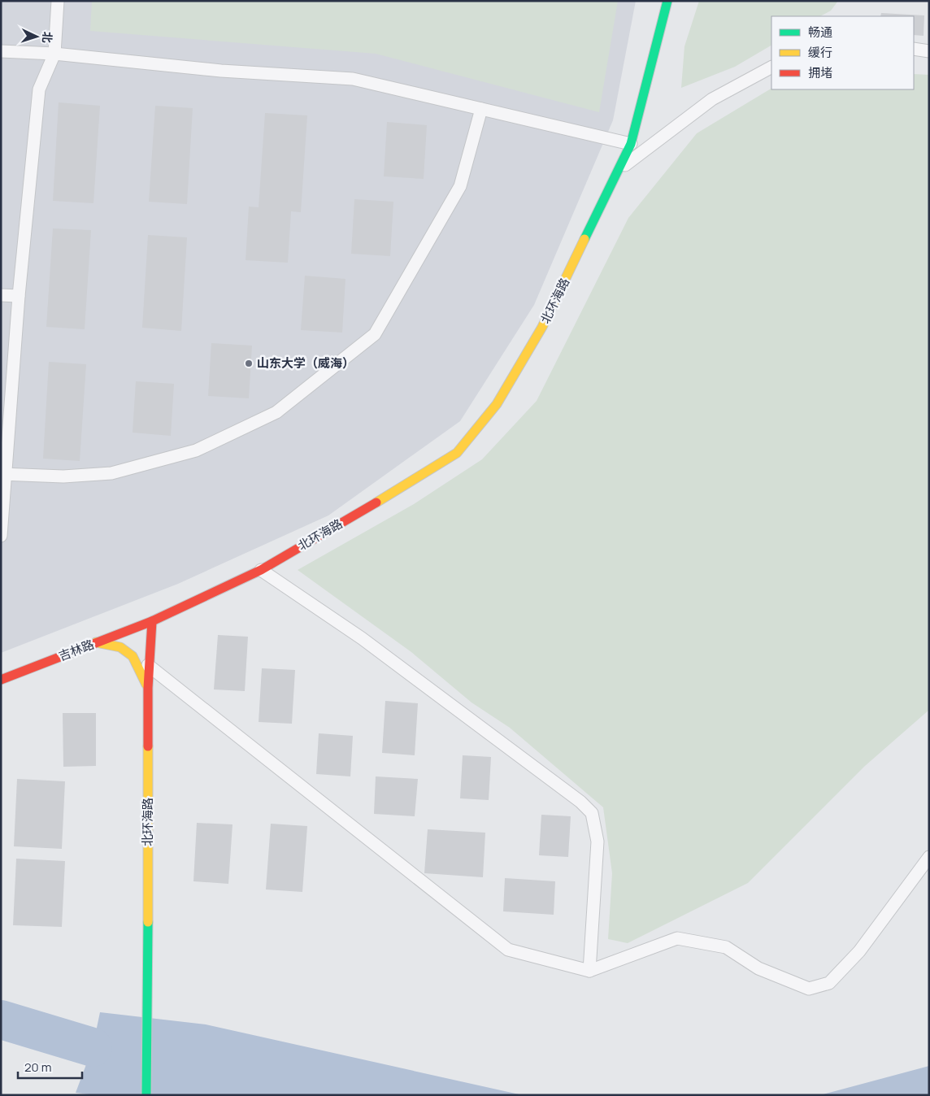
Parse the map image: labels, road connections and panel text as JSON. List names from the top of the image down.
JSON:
{
  "streets": {
    "main road": ["北环海路", "吉林路"]
  },
  "crossings": [
    ["北环海路", "吉林路"]
  ],
  "places": ["山东大学（威海）"],
  "legend": ["畅通", "缓行", "拥堵"],
  "scale_bar": "20 m",
  "north": "right"
}
